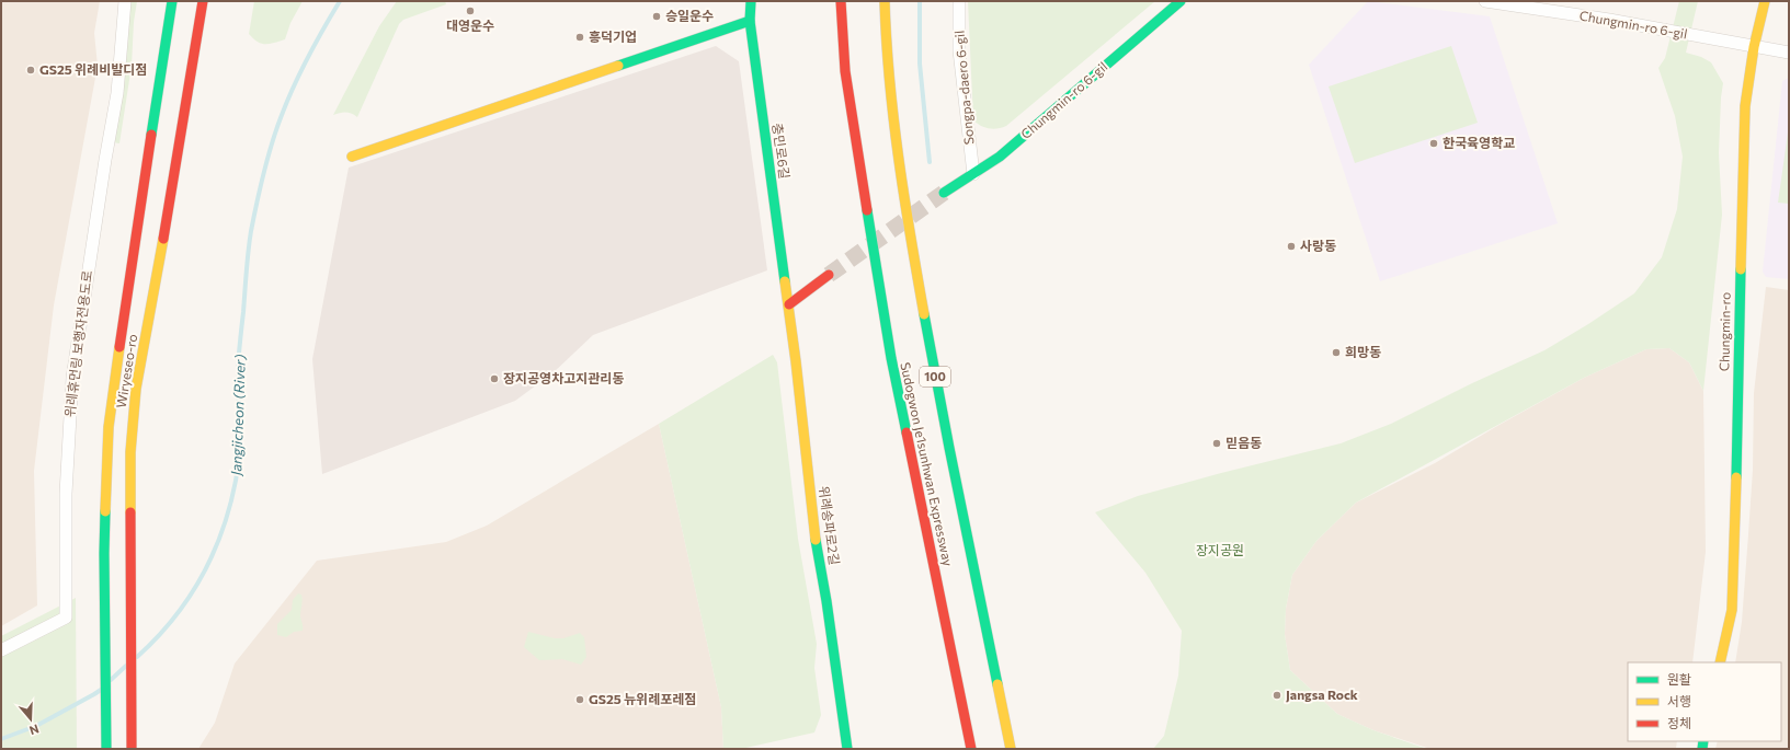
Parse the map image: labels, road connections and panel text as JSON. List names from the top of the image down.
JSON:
{
  "streets": {
    "main road": [
      "Chungmin-ro 6-gil",
      "충민로6길",
      "Chungmin-ro",
      "Wiryeseo-ro",
      "100",
      "Sudogwon Je1sunhwan Expressway",
      "위례송파로2길"
    ],
    "street": ["Songpa-daero 6-gil", "위례휴먼링 보행자전용도로"]
  },
  "crossings": [
    ["Chungmin-ro 6-gil", "Songpa-daero 6-gil"],
    ["Chungmin-ro 6-gil", "Chungmin-ro"],
    ["충민로6길", "위례송파로2길"]
  ],
  "water": ["Jangjicheon (River)"],
  "parks": ["장지공원"],
  "places": [
    "대영운수",
    "승일운수",
    "흥덕기업",
    "GS25 위례비발디점",
    "한국육영학교",
    "사랑동",
    "희망동",
    "장지공영차고지관리동",
    "믿음동",
    "Jangsa Rock",
    "GS25 뉴위례포레점"
  ],
  "legend": ["원활", "서행", "정체"],
  "north": "bottom"
}
